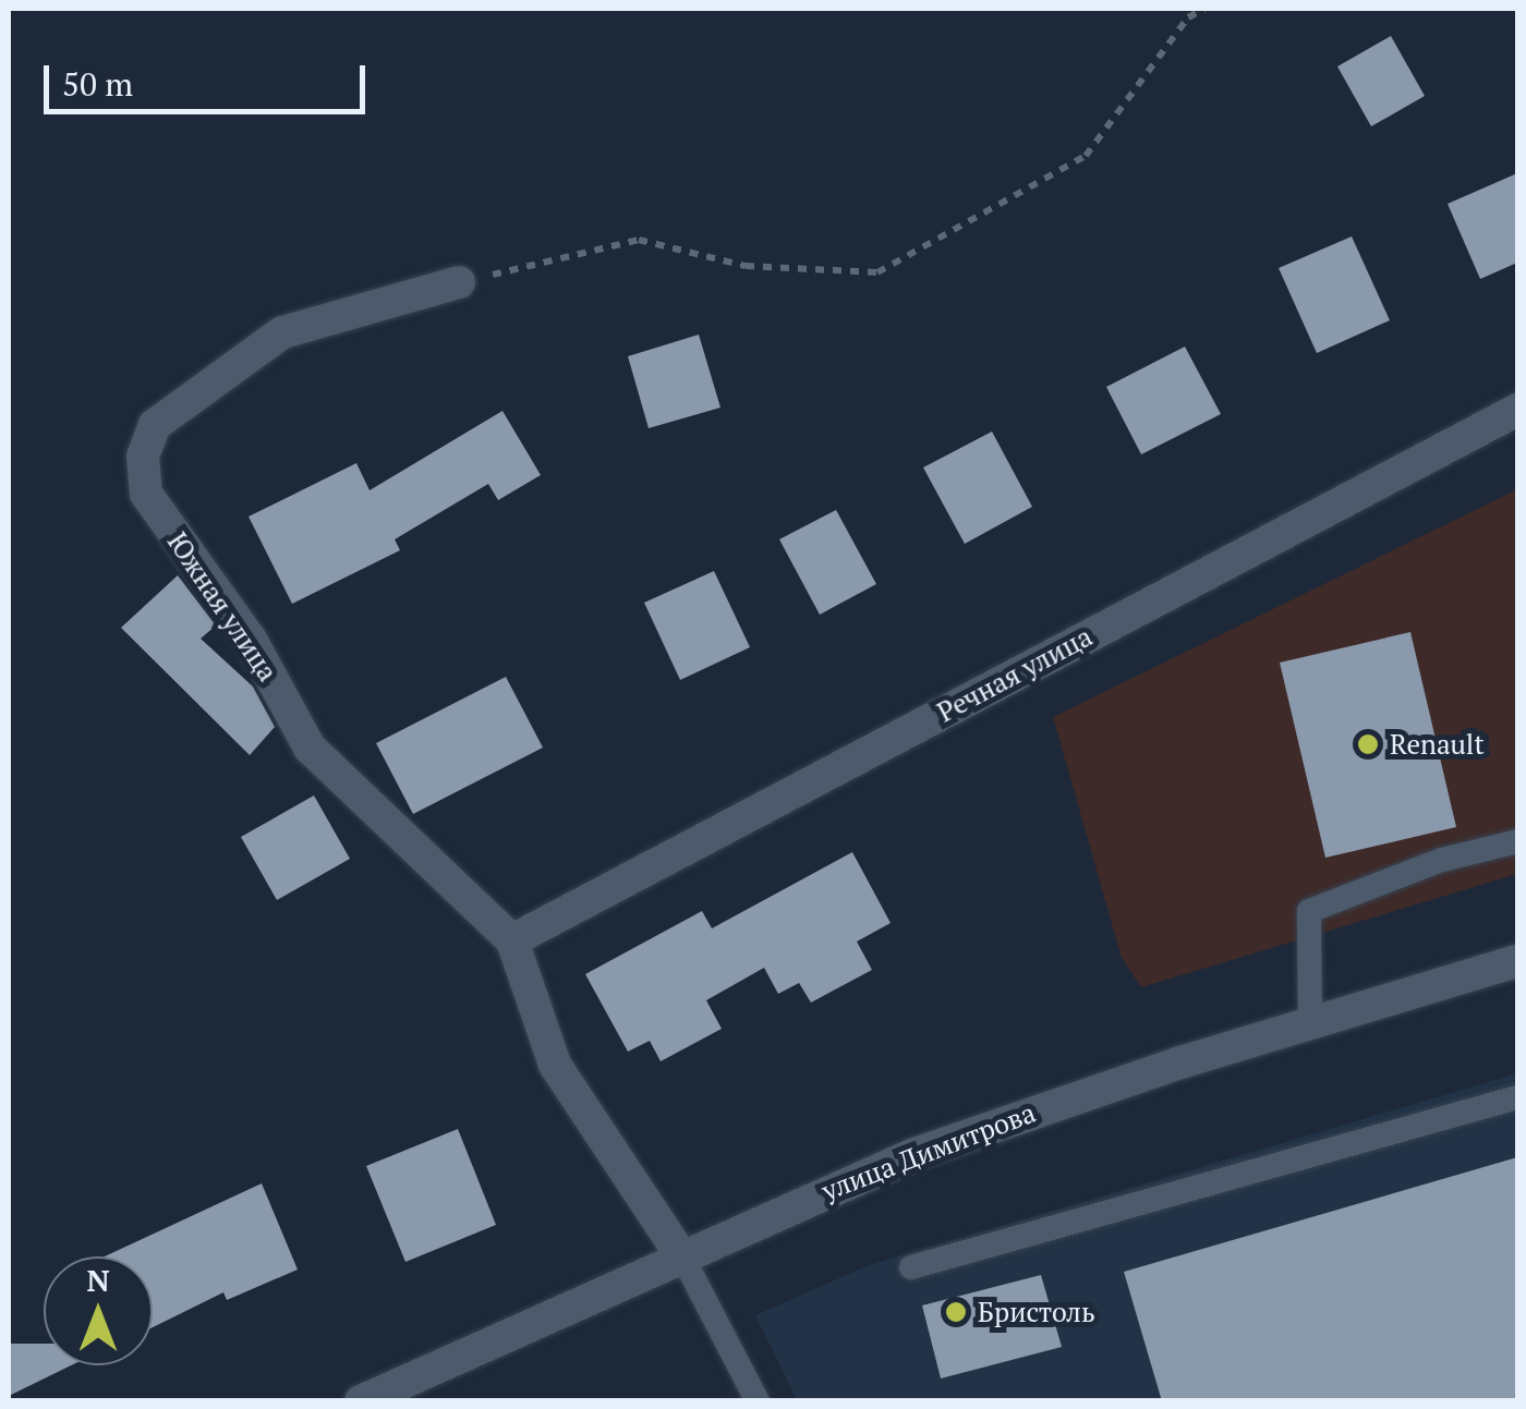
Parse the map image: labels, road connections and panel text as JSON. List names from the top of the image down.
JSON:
{
  "streets": {
    "street": ["Южная улица", "Речная улица", "улица Димитрова"]
  },
  "crossings": [
    ["Южная улица", "Речная улица"],
    ["Южная улица", "улица Димитрова"]
  ],
  "places": ["Renault", "Бристоль"],
  "scale_bar": "50 m",
  "north": "top"
}
